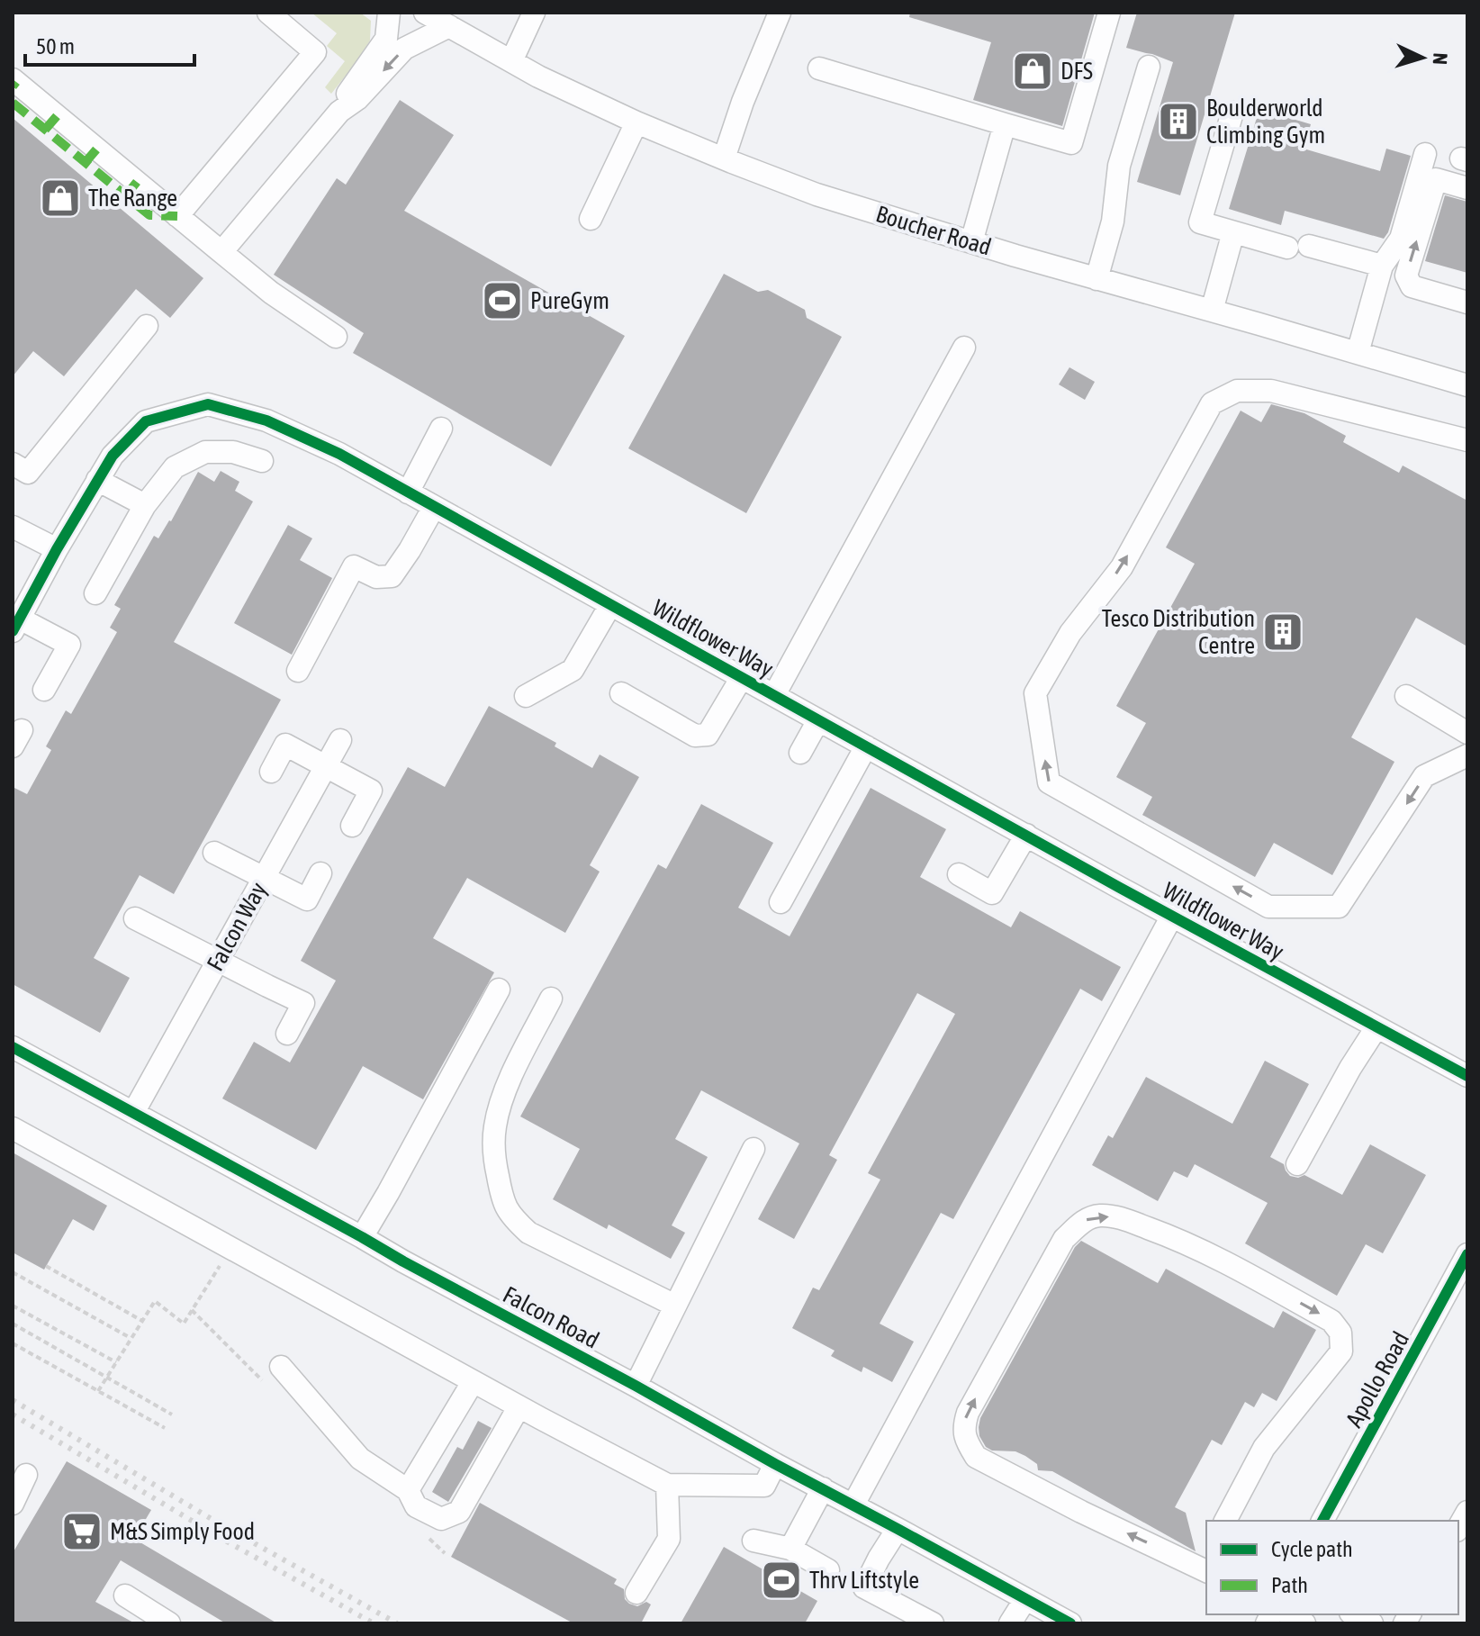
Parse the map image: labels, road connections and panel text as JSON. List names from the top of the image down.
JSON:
{
  "streets": {
    "street": [
      "Boucher Road",
      "Wildflower Way",
      "Falcon Way",
      "Falcon Road",
      "Apollo Road"
    ]
  },
  "crossings": [
    ["Falcon Way", "Falcon Road"]
  ],
  "places": {
    "shop": ["DFS", "The Range"],
    "building": ["Boulderworld Climbing Gym", "Tesco Distribution Centre"],
    "sports": ["PureGym", "Thrv Liftstyle"],
    "supermarket": ["M&S Simply Food"]
  },
  "legend": ["Cycle path", "Path"],
  "scale_bar": "50 m",
  "north": "right"
}
